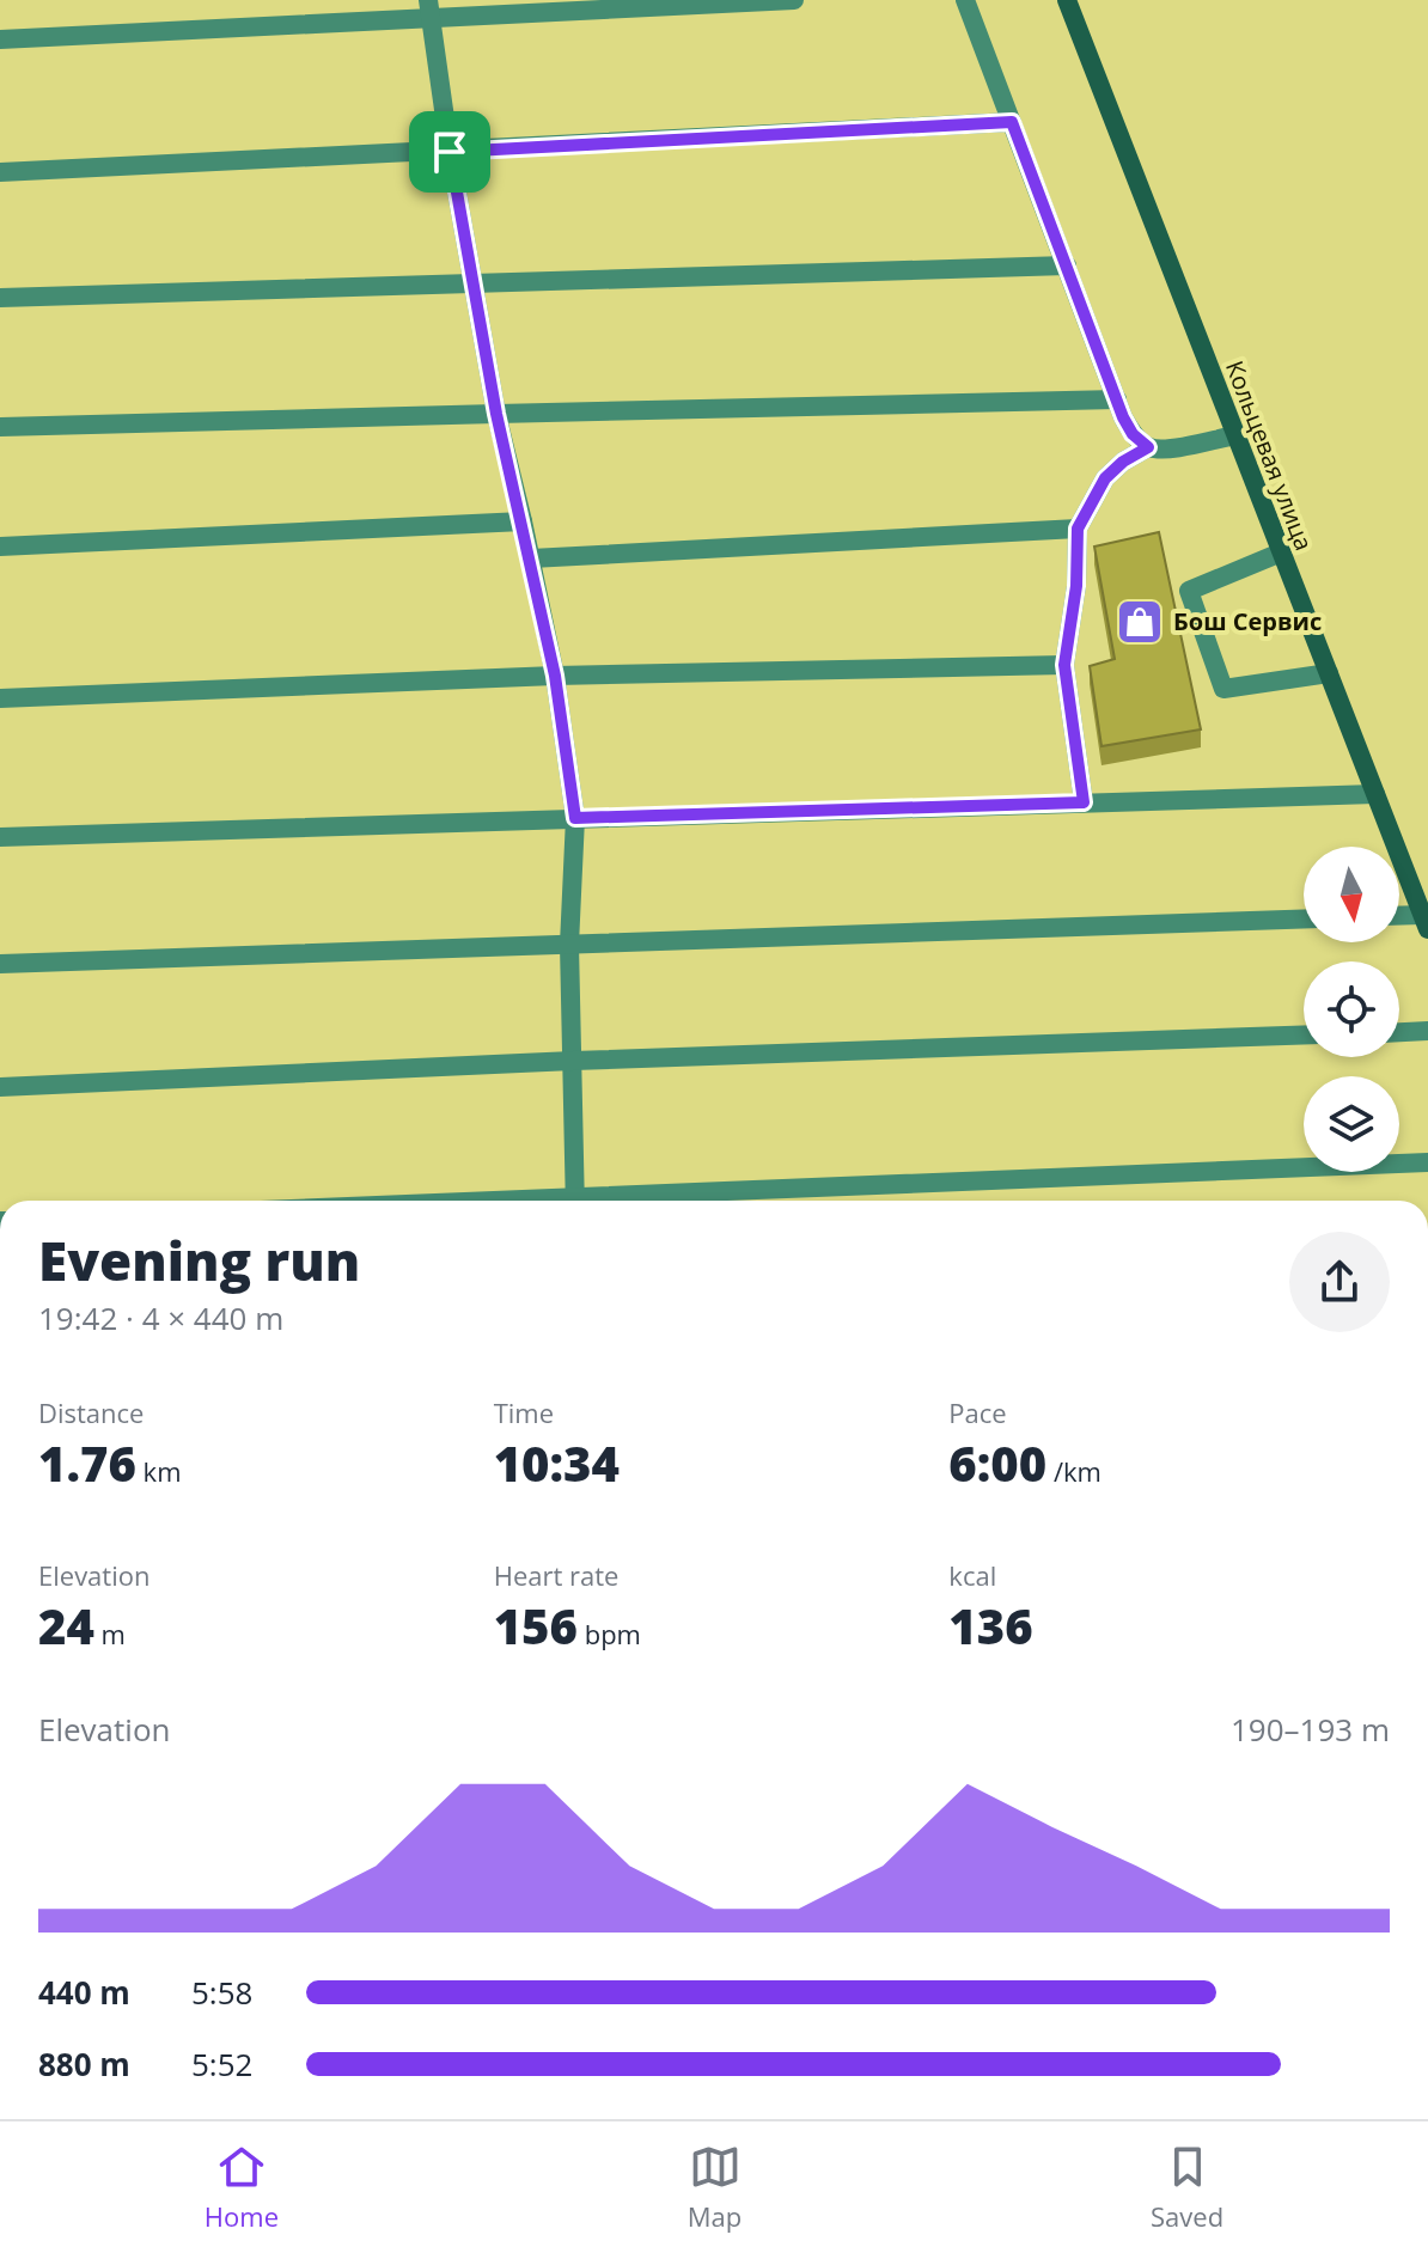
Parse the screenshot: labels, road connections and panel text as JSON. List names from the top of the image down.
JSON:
{
  "streets": {
    "main road": ["Кольцевая улица"]
  },
  "places": {
    "shop": ["Бош Сервис"]
  },
  "north": "bottom",
  "page": {
    "heading": ["Evening run", "19:42 · 4 × 440 m"],
    "stats": [
      ["Distance", "1.76 km"],
      ["Time", "10:34"],
      ["Pace", "6:00 /km"],
      ["Elevation", "24 m"],
      ["Heart rate", "156 bpm"],
      ["kcal", "136"]
    ],
    "chart": ["Elevation", "190–193 m"],
    "list": [
      {
        "name": "440 m",
        "note": "5:58"
      },
      {
        "name": "880 m",
        "note": "5:52"
      }
    ],
    "tabs": ["Home", "Map", "Saved"]
  }
}
